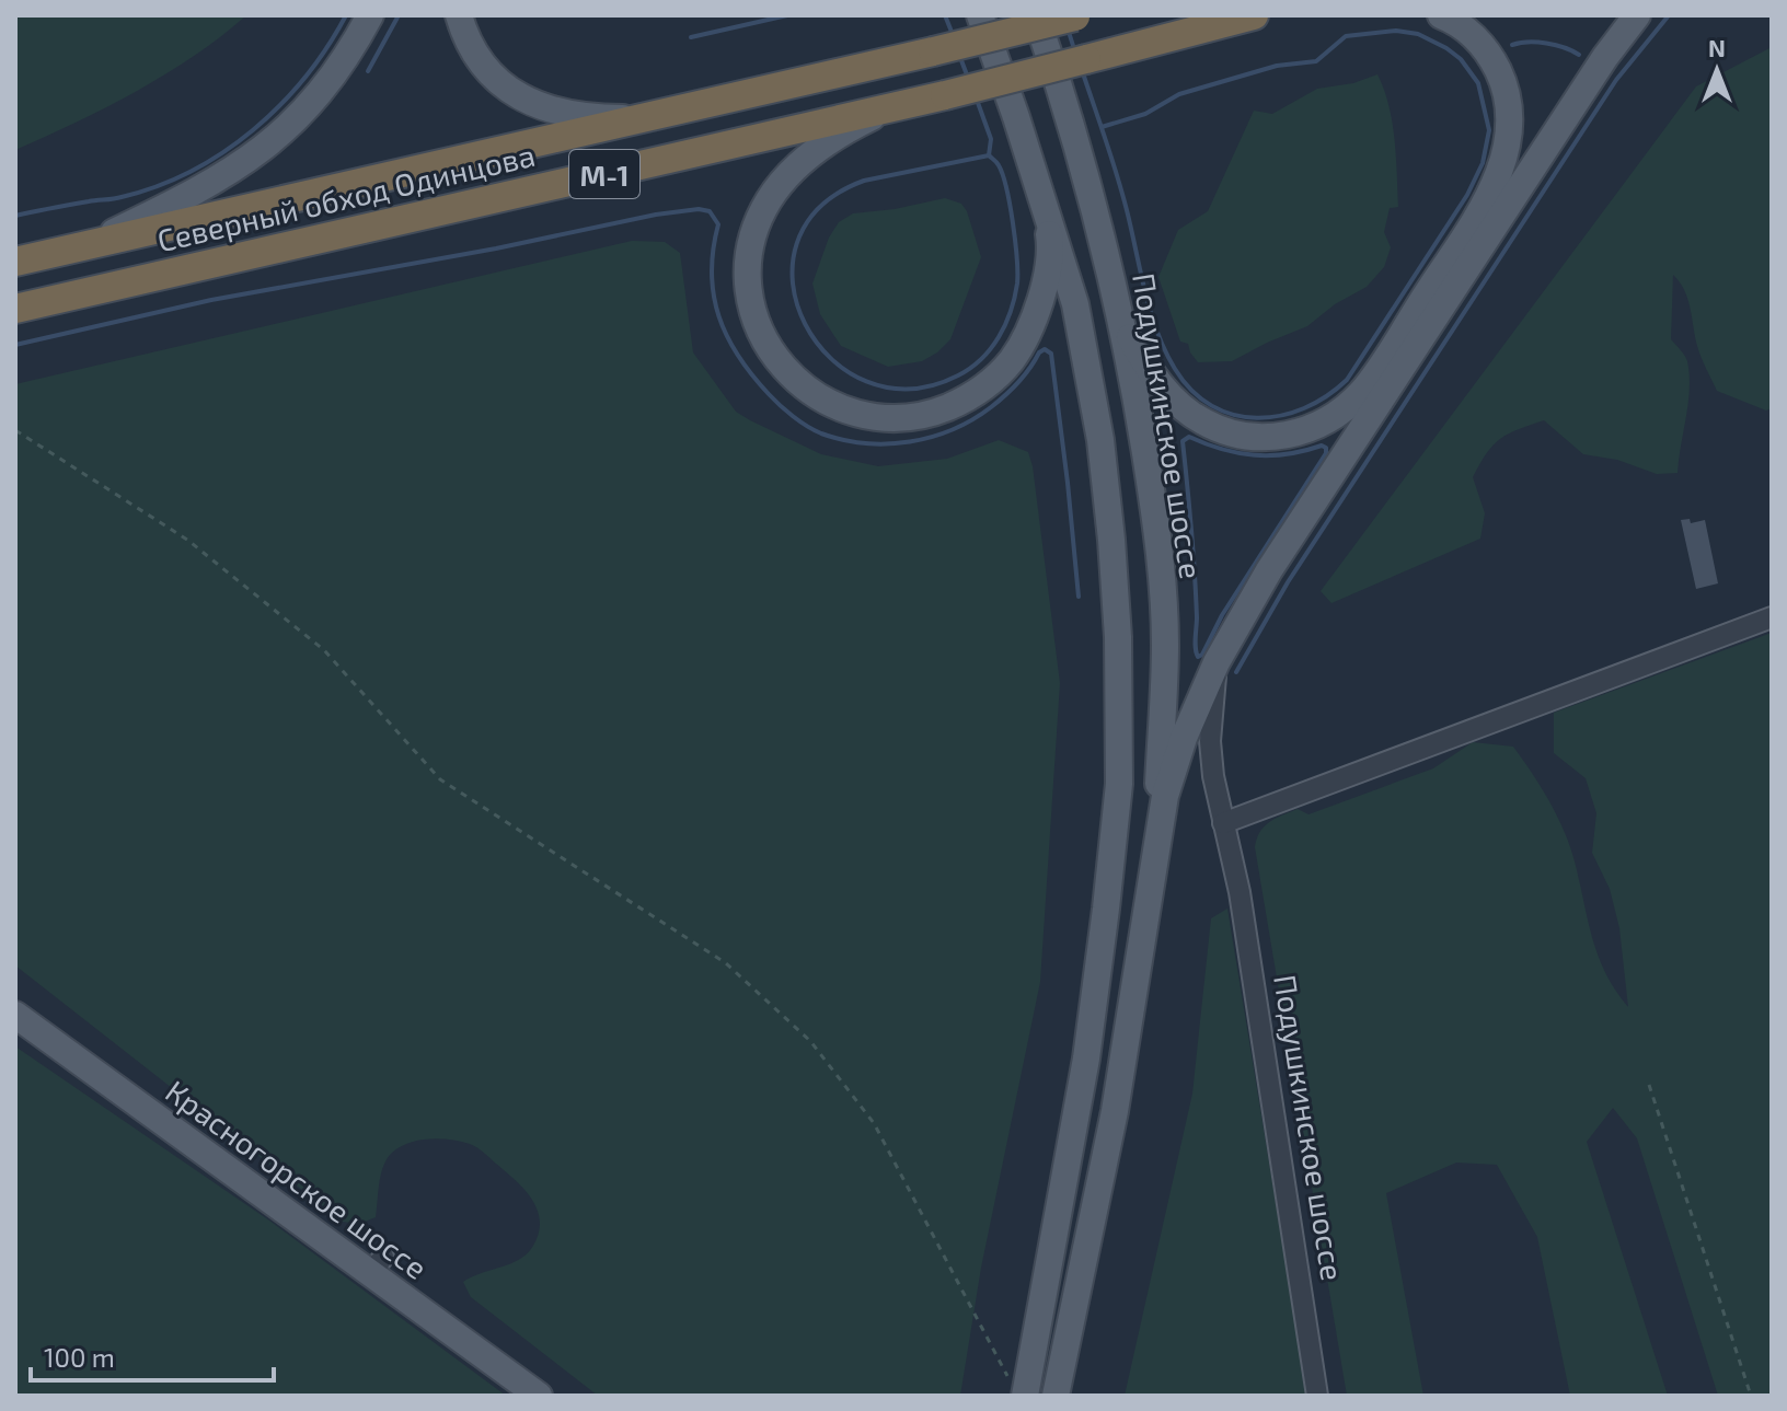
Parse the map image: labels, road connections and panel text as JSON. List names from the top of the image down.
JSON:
{
  "streets": {
    "highway": ["М-1", "Северный обход Одинцова"],
    "main road": ["Подушкинское шоссе", "Красногорское шоссе"]
  },
  "scale_bar": "100 m",
  "north": "top"
}
